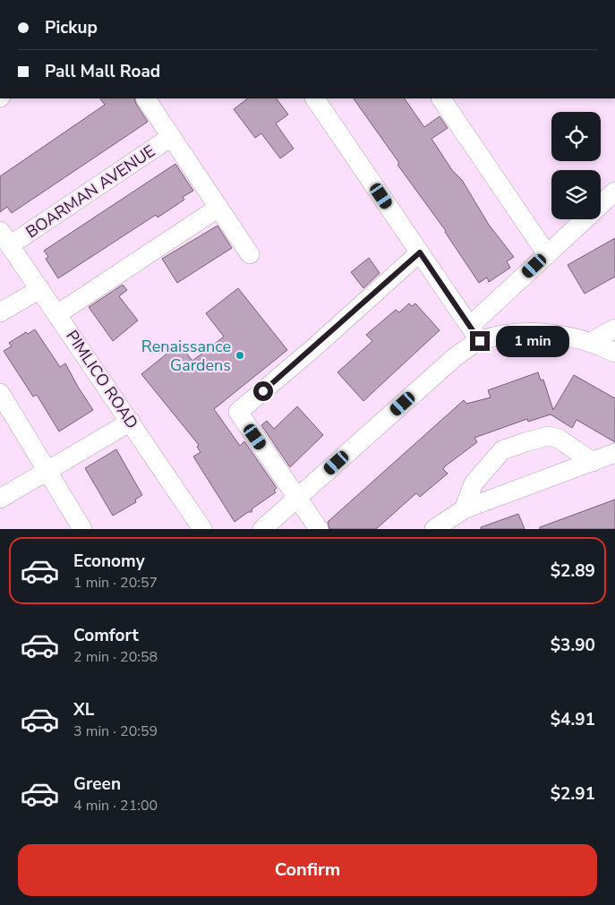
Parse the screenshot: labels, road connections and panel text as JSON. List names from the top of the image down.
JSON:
{
  "streets": {
    "street": ["BOARMAN AVENUE", "PIMLICO ROAD"]
  },
  "crossings": [
    ["BOARMAN AVENUE", "PIMLICO ROAD"]
  ],
  "places": ["Renaissance Gardens"],
  "page": {
    "banner": ["Pickup", "Pall Mall Road"],
    "bubble": "1 min",
    "list": [
      {
        "name": "Economy",
        "note": "1 min · 20:57",
        "value": "$2.89"
      },
      {
        "name": "Comfort",
        "note": "2 min · 20:58",
        "value": "$3.90"
      },
      {
        "name": "XL",
        "note": "3 min · 20:59",
        "value": "$4.91"
      },
      {
        "name": "Green",
        "note": "4 min · 21:00",
        "value": "$2.91"
      }
    ],
    "buttons": "Confirm"
  }
}
